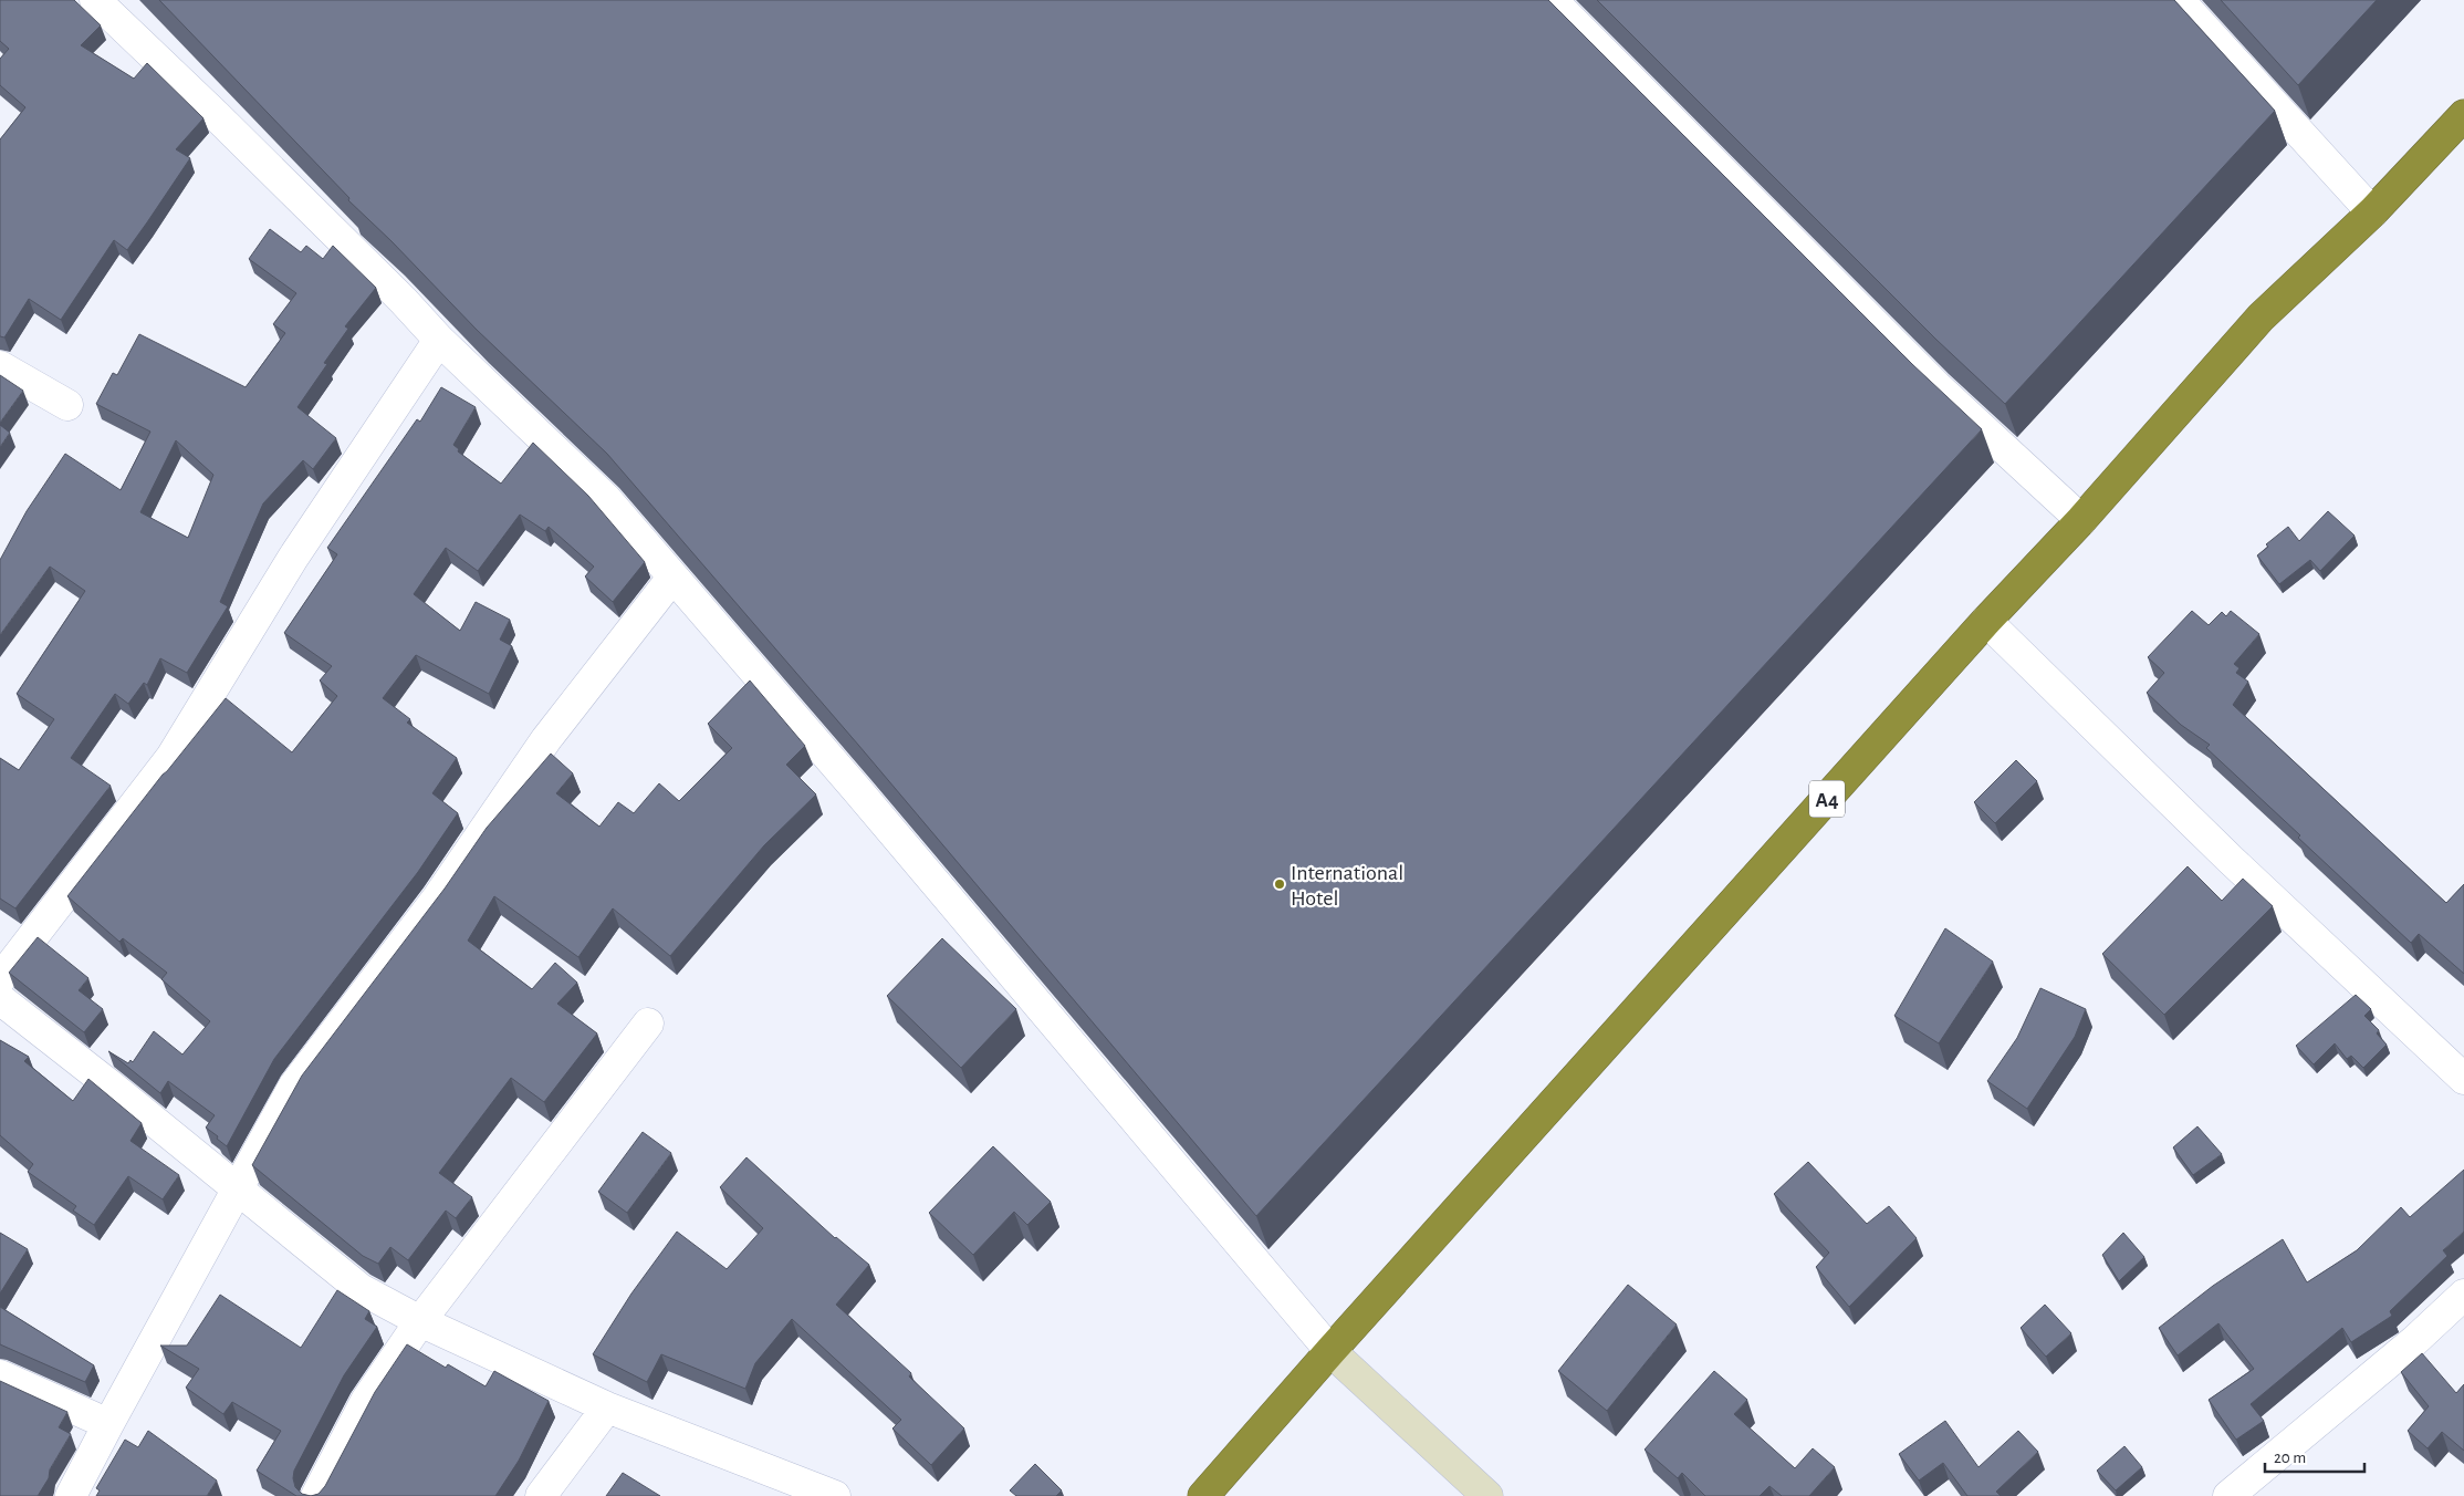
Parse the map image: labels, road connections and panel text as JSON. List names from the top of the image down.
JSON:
{
  "streets": {
    "highway": ["A4"]
  },
  "places": ["International Hotel"],
  "scale_bar": "20 m"
}
